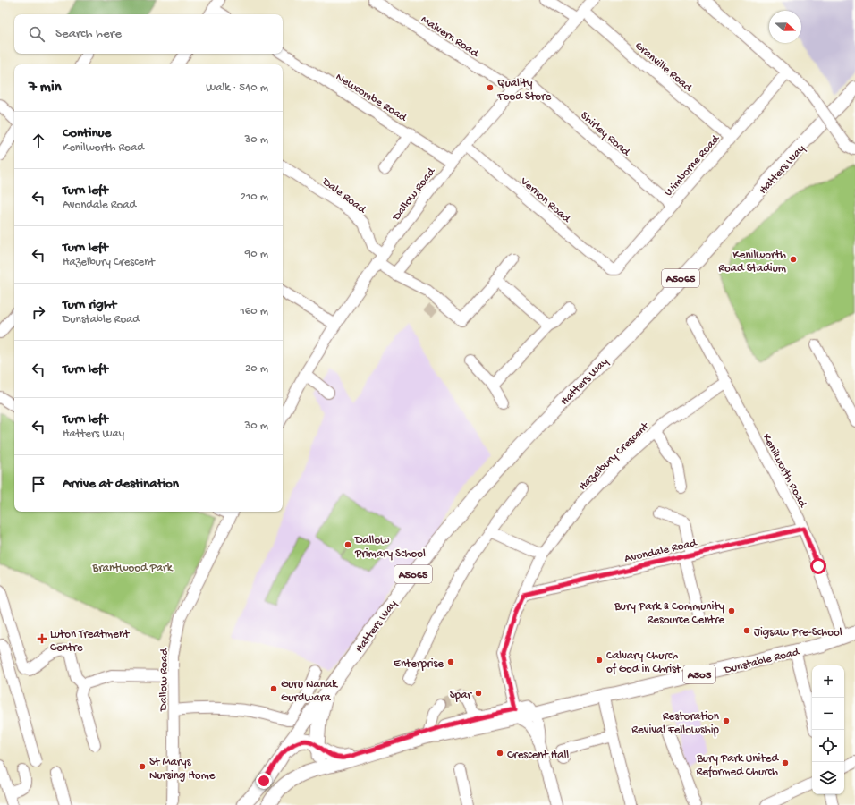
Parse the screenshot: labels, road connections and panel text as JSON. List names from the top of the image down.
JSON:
{
  "streets": {
    "main road": [
      "Hatters Way",
      "A5065",
      "Dunstable Road",
      "A505"
    ],
    "street": [
      "Malvern Road",
      "Granville Road",
      "Newcombe Road",
      "Shirley Road",
      "Wimborne Road",
      "Dallow Road",
      "Dale Road",
      "Vernon Road",
      "Hazelbury Crescent",
      "Kenilworth Road",
      "Avondale Road"
    ]
  },
  "crossings": [
    ["Malvern Road", "Dallow Road"],
    ["Granville Road", "Wimborne Road"],
    ["Granville Road", "Dallow Road"],
    ["Newcombe Road", "Dallow Road"],
    ["Shirley Road", "Wimborne Road"],
    ["Shirley Road", "Dallow Road"],
    ["Wimborne Road", "Vernon Road"],
    ["Hatters Way", "Dunstable Road"],
    ["Dallow Road", "Dale Road"],
    ["Dallow Road", "Vernon Road"],
    ["Hazelbury Crescent", "Kenilworth Road"],
    ["Hazelbury Crescent", "Avondale Road"],
    ["Hazelbury Crescent", "Dunstable Road"],
    ["Kenilworth Road", "Avondale Road"],
    ["Kenilworth Road", "Dunstable Road"]
  ],
  "parks": ["Brantwood Park"],
  "places": {
    "other": [
      "Quality Food Store",
      "Kenilworth Road Stadium",
      "Dallow Primary School",
      "Bury Park & Community Resource Centre",
      "Jigsaw Pre-School",
      "Calvary Church of God in Christ",
      "Enterprise",
      "Guru Nanak Gurdwara",
      "Spar",
      "Restoration Revival Fellowship",
      "Crescent Hall",
      "Bury Park United Reformed Church",
      "St Marys Nursing Home"
    ],
    "health": ["Luton Treatment Centre"]
  },
  "north": "right",
  "page": {
    "search": "Search here",
    "heading": ["7 min", "Walk · 540 m"],
    "list": [
      ["Continue", "Kenilworth Road", "30 m"],
      ["Turn left", "Avondale Road", "210 m"],
      ["Turn left", "Hazelbury Crescent", "90 m"],
      ["Turn right", "Dunstable Road", "160 m"],
      ["Turn left", "20 m"],
      ["Turn left", "Hatters Way", "30 m"],
      "Arrive at destination"
    ],
    "map_buttons": ["+", "−"]
  }
}
